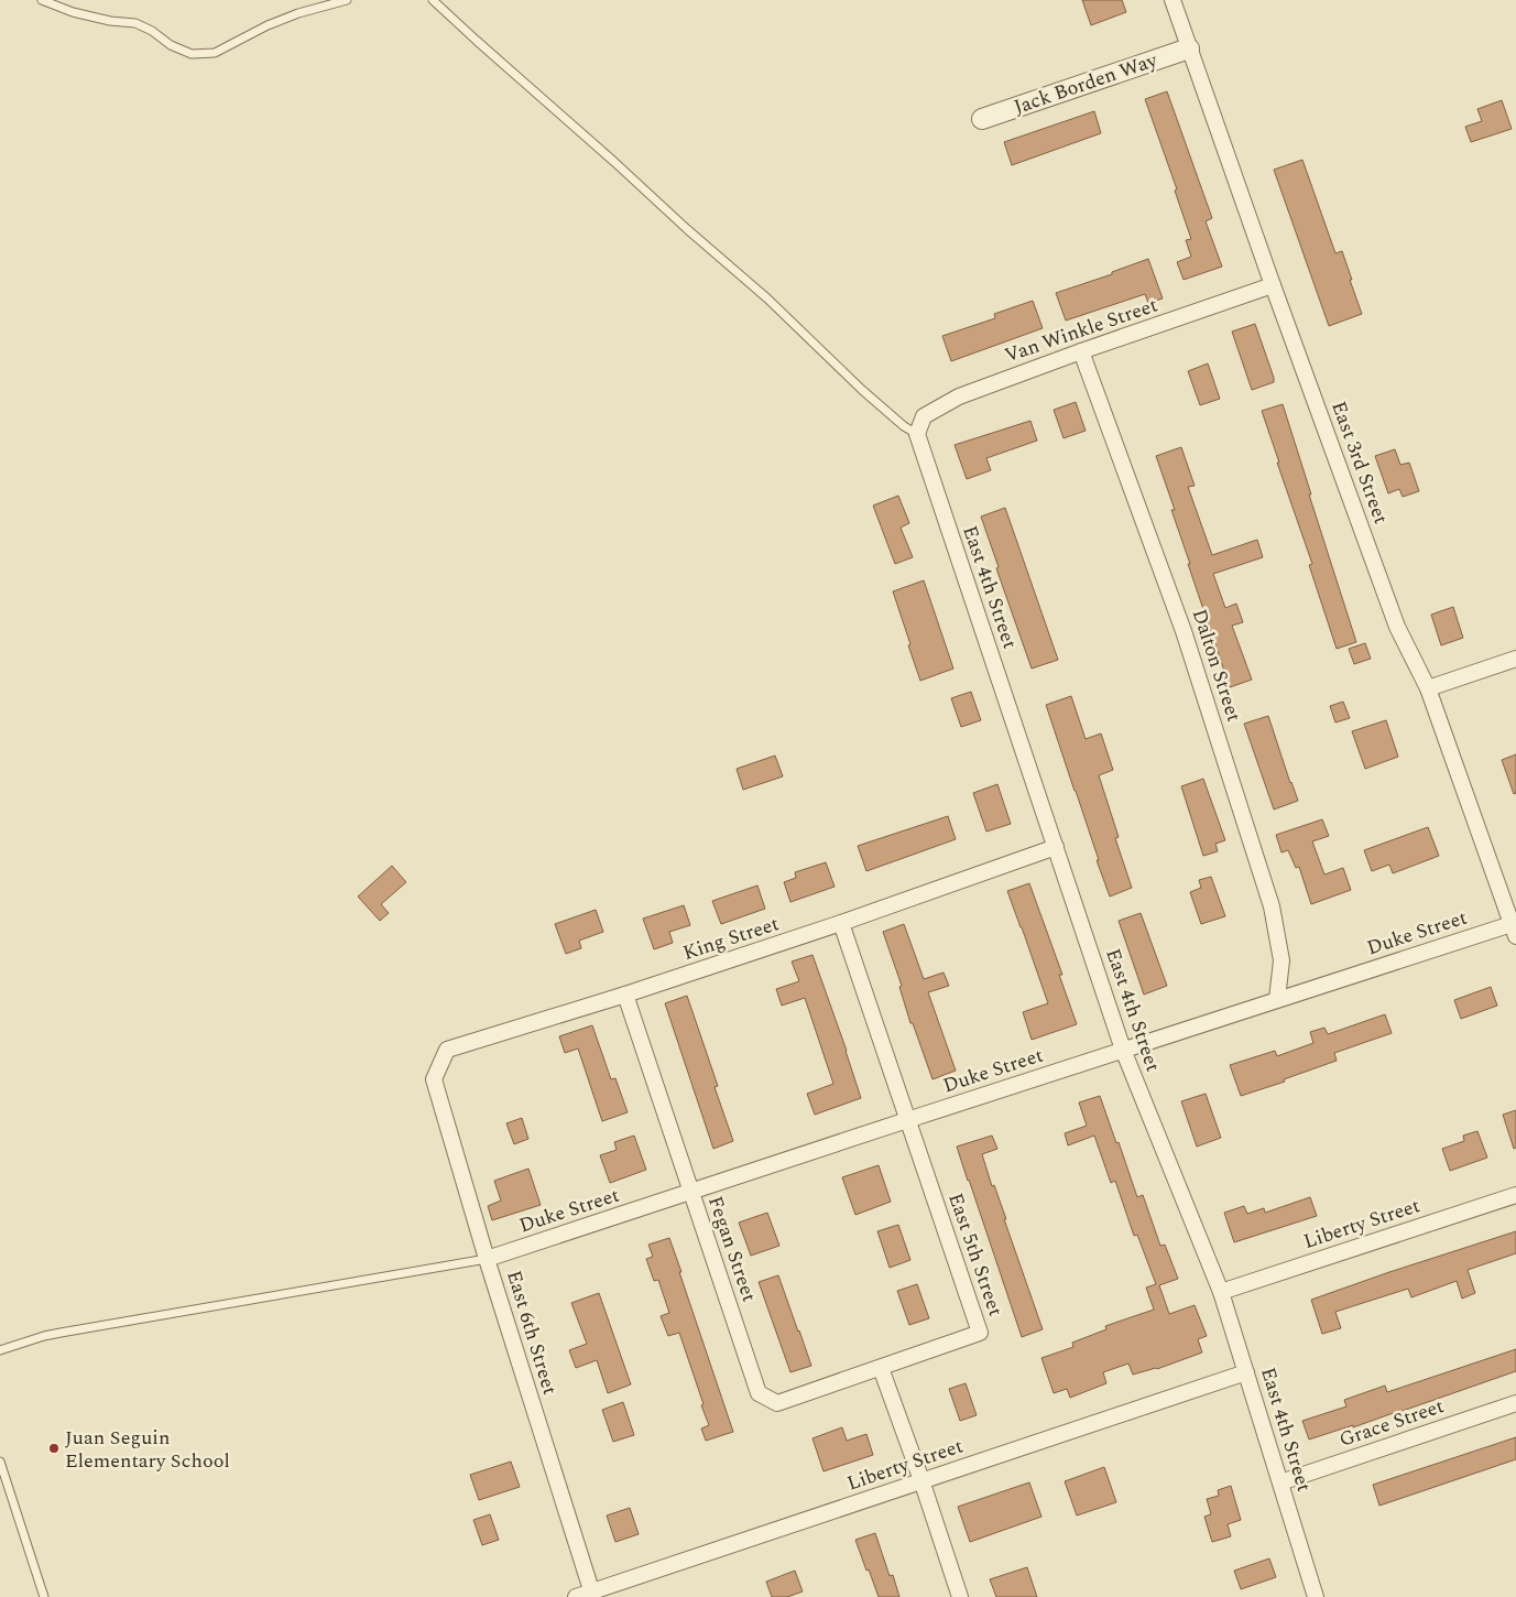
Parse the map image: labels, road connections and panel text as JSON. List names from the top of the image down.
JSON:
{
  "streets": {
    "street": [
      "Jack Borden Way",
      "Van Winkle Street",
      "East 3rd Street",
      "East 4th Street",
      "Dalton Street",
      "Duke Street",
      "King Street",
      "Liberty Street",
      "Fegan Street",
      "East 5th Street",
      "East 6th Street",
      "Grace Street"
    ]
  },
  "crossings": [
    ["Jack Borden Way", "East 3rd Street"],
    ["Van Winkle Street", "East 3rd Street"],
    ["Van Winkle Street", "East 4th Street"],
    ["Van Winkle Street", "Dalton Street"],
    ["East 3rd Street", "Duke Street"],
    ["East 4th Street", "Duke Street"],
    ["East 4th Street", "King Street"],
    ["East 4th Street", "Liberty Street"],
    ["East 4th Street", "Grace Street"],
    ["Dalton Street", "Duke Street"],
    ["Duke Street", "Fegan Street"],
    ["Duke Street", "East 5th Street"],
    ["Duke Street", "East 6th Street"],
    ["King Street", "Fegan Street"],
    ["King Street", "East 5th Street"],
    ["King Street", "East 6th Street"],
    ["Liberty Street", "East 6th Street"],
    ["Fegan Street", "East 5th Street"]
  ],
  "places": ["Juan Seguin Elementary School"]
}
